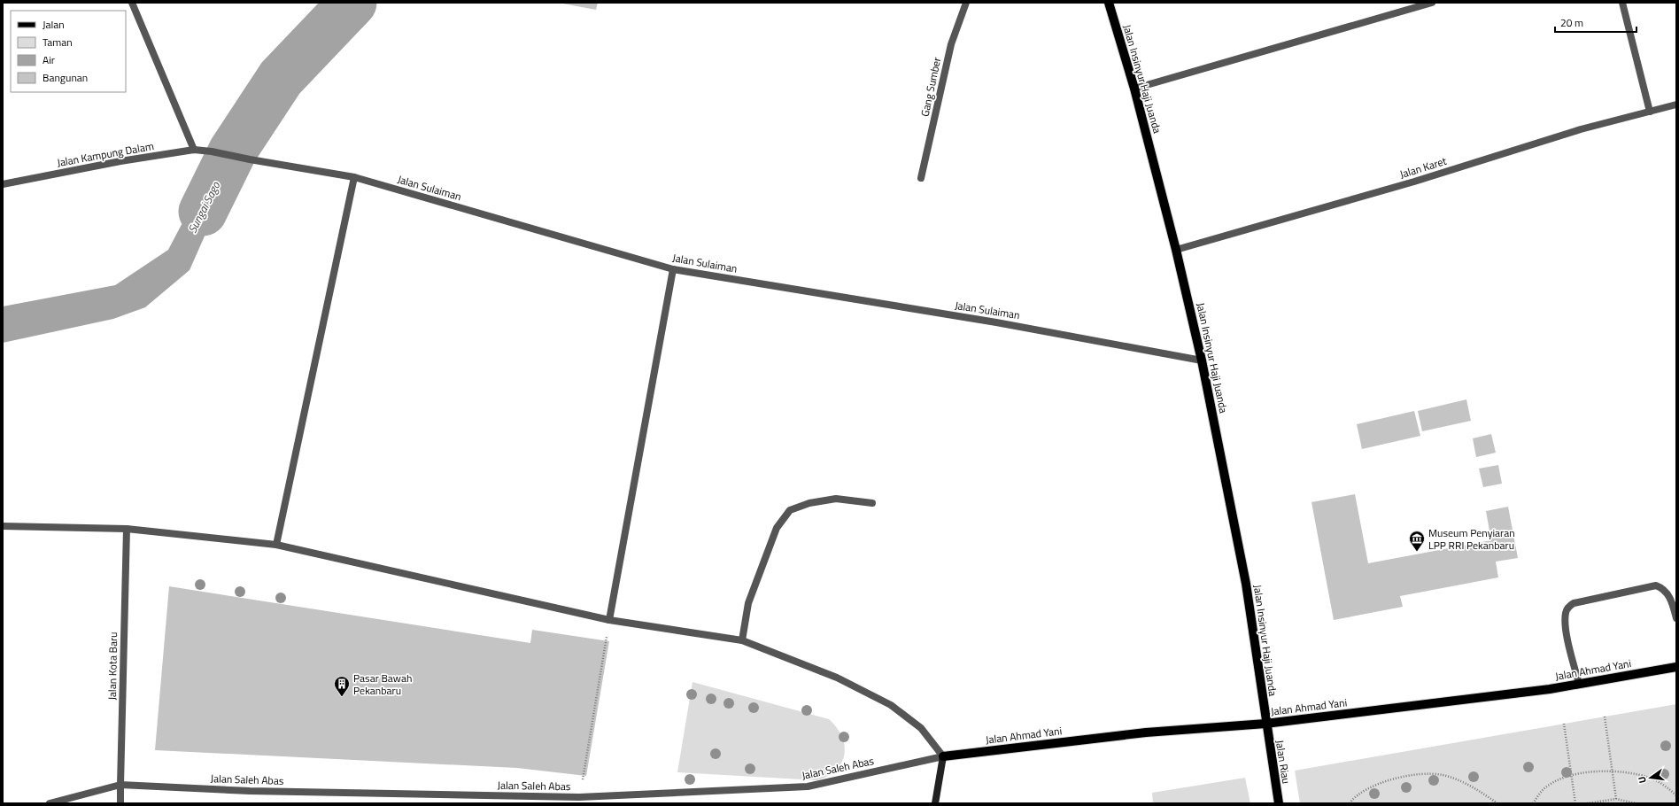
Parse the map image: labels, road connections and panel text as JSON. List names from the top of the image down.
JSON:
{
  "streets": {
    "main road": ["Jalan Insinyur Haji Juanda", "Jalan Ahmad Yani", "Jalan Riau"],
    "street": [
      "Gang Sumber",
      "Jalan Kampung Dalam",
      "Jalan Karet",
      "Jalan Sulaiman",
      "Jalan Kota Baru",
      "Jalan Saleh Abas"
    ]
  },
  "crossings": [
    ["Jalan Insinyur Haji Juanda", "Jalan Karet"],
    ["Jalan Insinyur Haji Juanda", "Jalan Sulaiman"],
    ["Jalan Insinyur Haji Juanda", "Jalan Ahmad Yani"],
    ["Jalan Insinyur Haji Juanda", "Jalan Riau"],
    ["Jalan Kampung Dalam", "Jalan Sulaiman"],
    ["Jalan Kota Baru", "Jalan Saleh Abas"],
    ["Jalan Ahmad Yani", "Jalan Riau"],
    ["Jalan Ahmad Yani", "Jalan Saleh Abas"]
  ],
  "water": ["Sungai Sago"],
  "places": {
    "museum": ["Museum Penyiaran LPP RRI Pekanbaru"],
    "building": ["Pasar Bawah Pekanbaru"]
  },
  "legend": [
    "Jalan",
    "Taman",
    "Air",
    "Bangunan"
  ],
  "scale_bar": "20 m",
  "north": "left"
}
